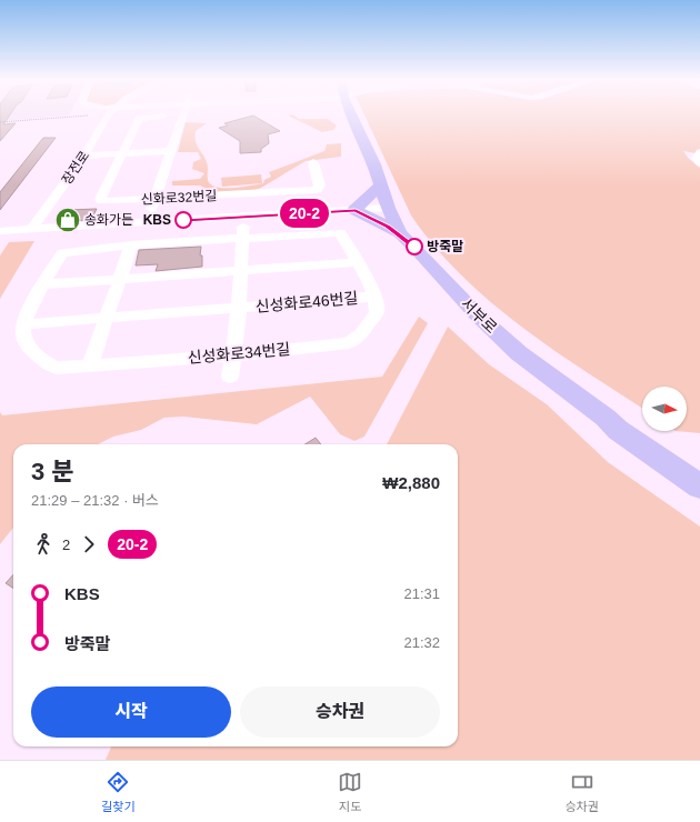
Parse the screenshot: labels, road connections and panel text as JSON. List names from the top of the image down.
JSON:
{
  "streets": {
    "main road": ["서부로"],
    "street": [
      "장전로",
      "신화로32번길",
      "신성화로46번길",
      "신성화로34번길"
    ]
  },
  "crossings": [
    ["신화로32번길", "신성화로46번길"],
    ["신성화로46번길", "신성화로34번길"]
  ],
  "places": {
    "shop": ["송화가든"],
    "other": ["KBS", "방죽말"]
  },
  "lines": ["bus line 20-2"],
  "north": "right",
  "page": {
    "on_map": "20-2",
    "heading": ["3 분", "21:29 – 21:32 · 버스", "₩2,880"],
    "legs": ["2", "20-2"],
    "list": [
      {
        "name": "KBS",
        "value": "21:31"
      },
      {
        "name": "방죽말",
        "value": "21:32"
      }
    ],
    "buttons": ["시작", "승차권"],
    "tabs": ["길찾기", "지도", "승차권"]
  }
}
